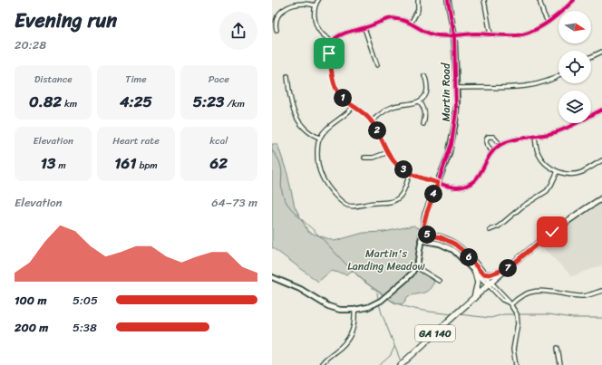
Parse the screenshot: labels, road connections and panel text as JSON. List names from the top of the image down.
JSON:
{
  "streets": {
    "main road": ["GA 140"],
    "street": ["Martin Road"]
  },
  "parks": ["Martin's Landing Meadow"],
  "north": "right",
  "page": {
    "heading": ["Evening run", "20:28"],
    "stats": [
      ["Distance", "0.82 km"],
      ["Time", "4:25"],
      ["Pace", "5:23 /km"],
      ["Elevation", "13 m"],
      ["Heart rate", "161 bpm"],
      ["kcal", "62"]
    ],
    "pins": [
      "1",
      "2",
      "3",
      "4",
      "5",
      "6",
      "7"
    ],
    "chart": ["Elevation", "64–73 m"],
    "list": [
      {
        "name": "100 m",
        "note": "5:05"
      },
      {
        "name": "200 m",
        "note": "5:38"
      }
    ]
  }
}
